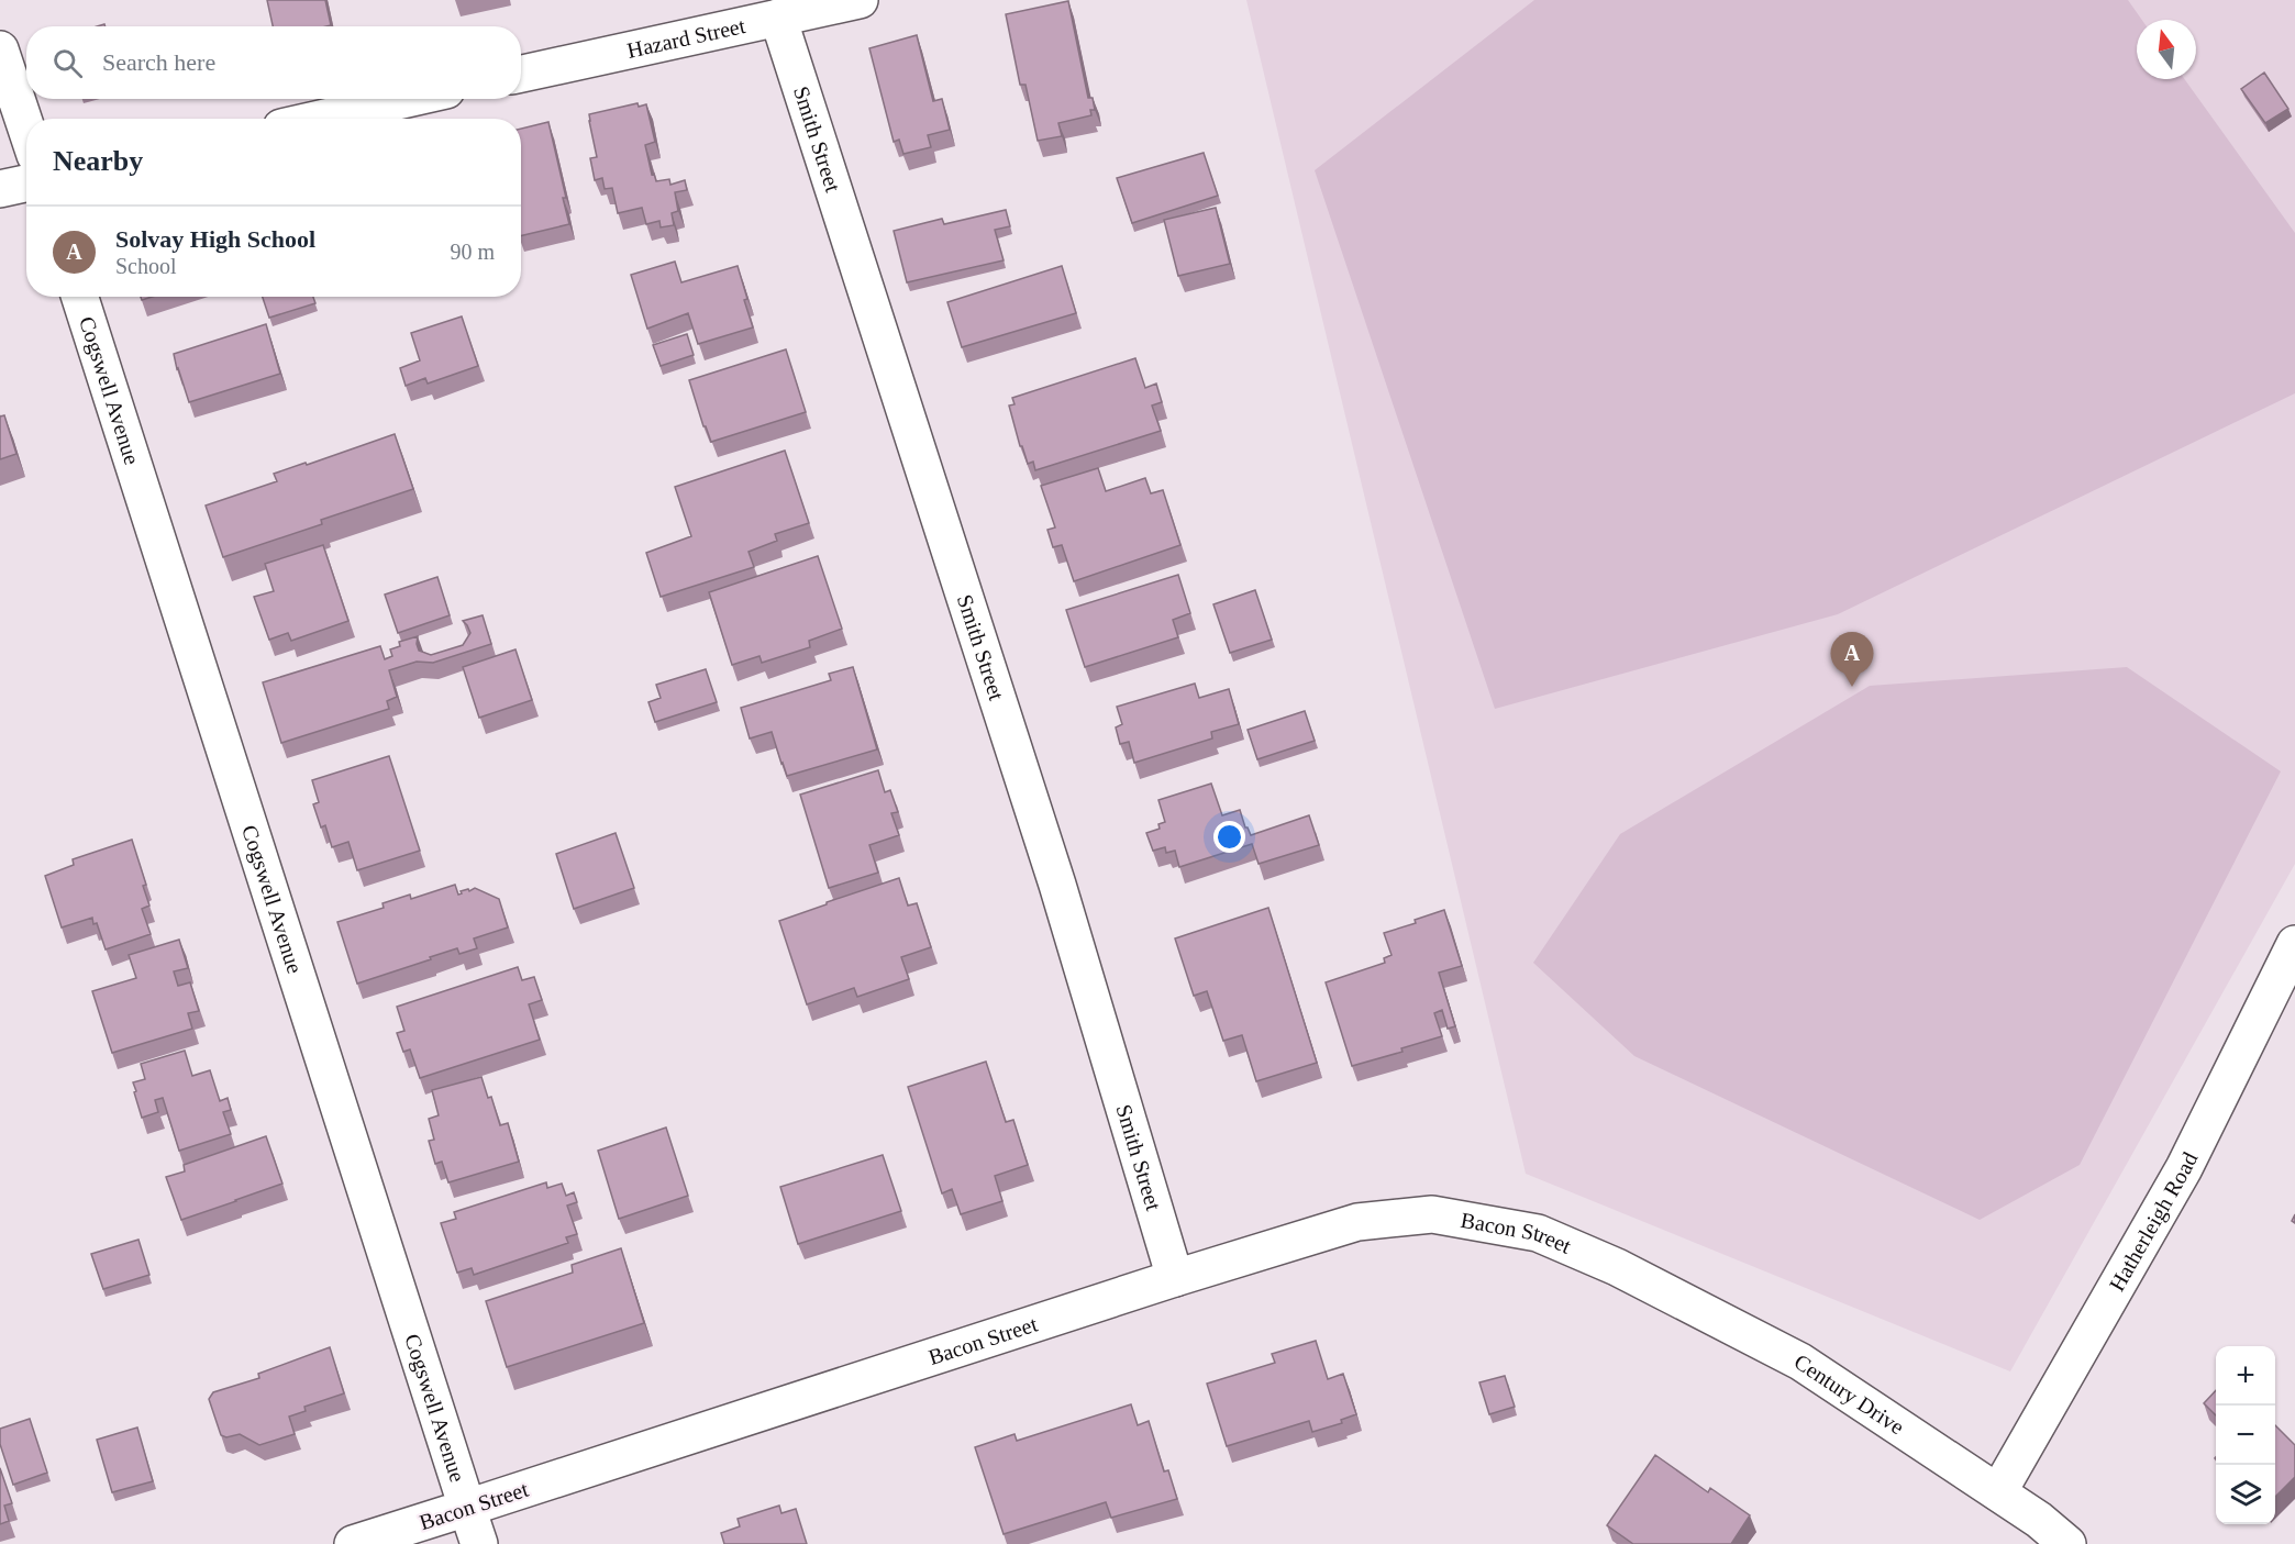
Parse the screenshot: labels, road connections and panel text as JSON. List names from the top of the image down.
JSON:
{
  "streets": {
    "street": [
      "Hazard Street",
      "Smith Street",
      "Cogswell Avenue",
      "Hatherleigh Road",
      "Bacon Street",
      "Century Drive"
    ]
  },
  "crossings": [
    ["Hazard Street", "Smith Street"],
    ["Smith Street", "Bacon Street"],
    ["Cogswell Avenue", "Bacon Street"],
    ["Hatherleigh Road", "Century Drive"],
    ["Bacon Street", "Century Drive"]
  ],
  "north": "top",
  "page": {
    "search": "Search here",
    "heading": "Nearby",
    "list": [
      {
        "mark": "A",
        "name": "Solvay High School",
        "note": "School",
        "value": "90 m"
      }
    ],
    "pins": "A",
    "map_buttons": ["+", "−"]
  }
}
